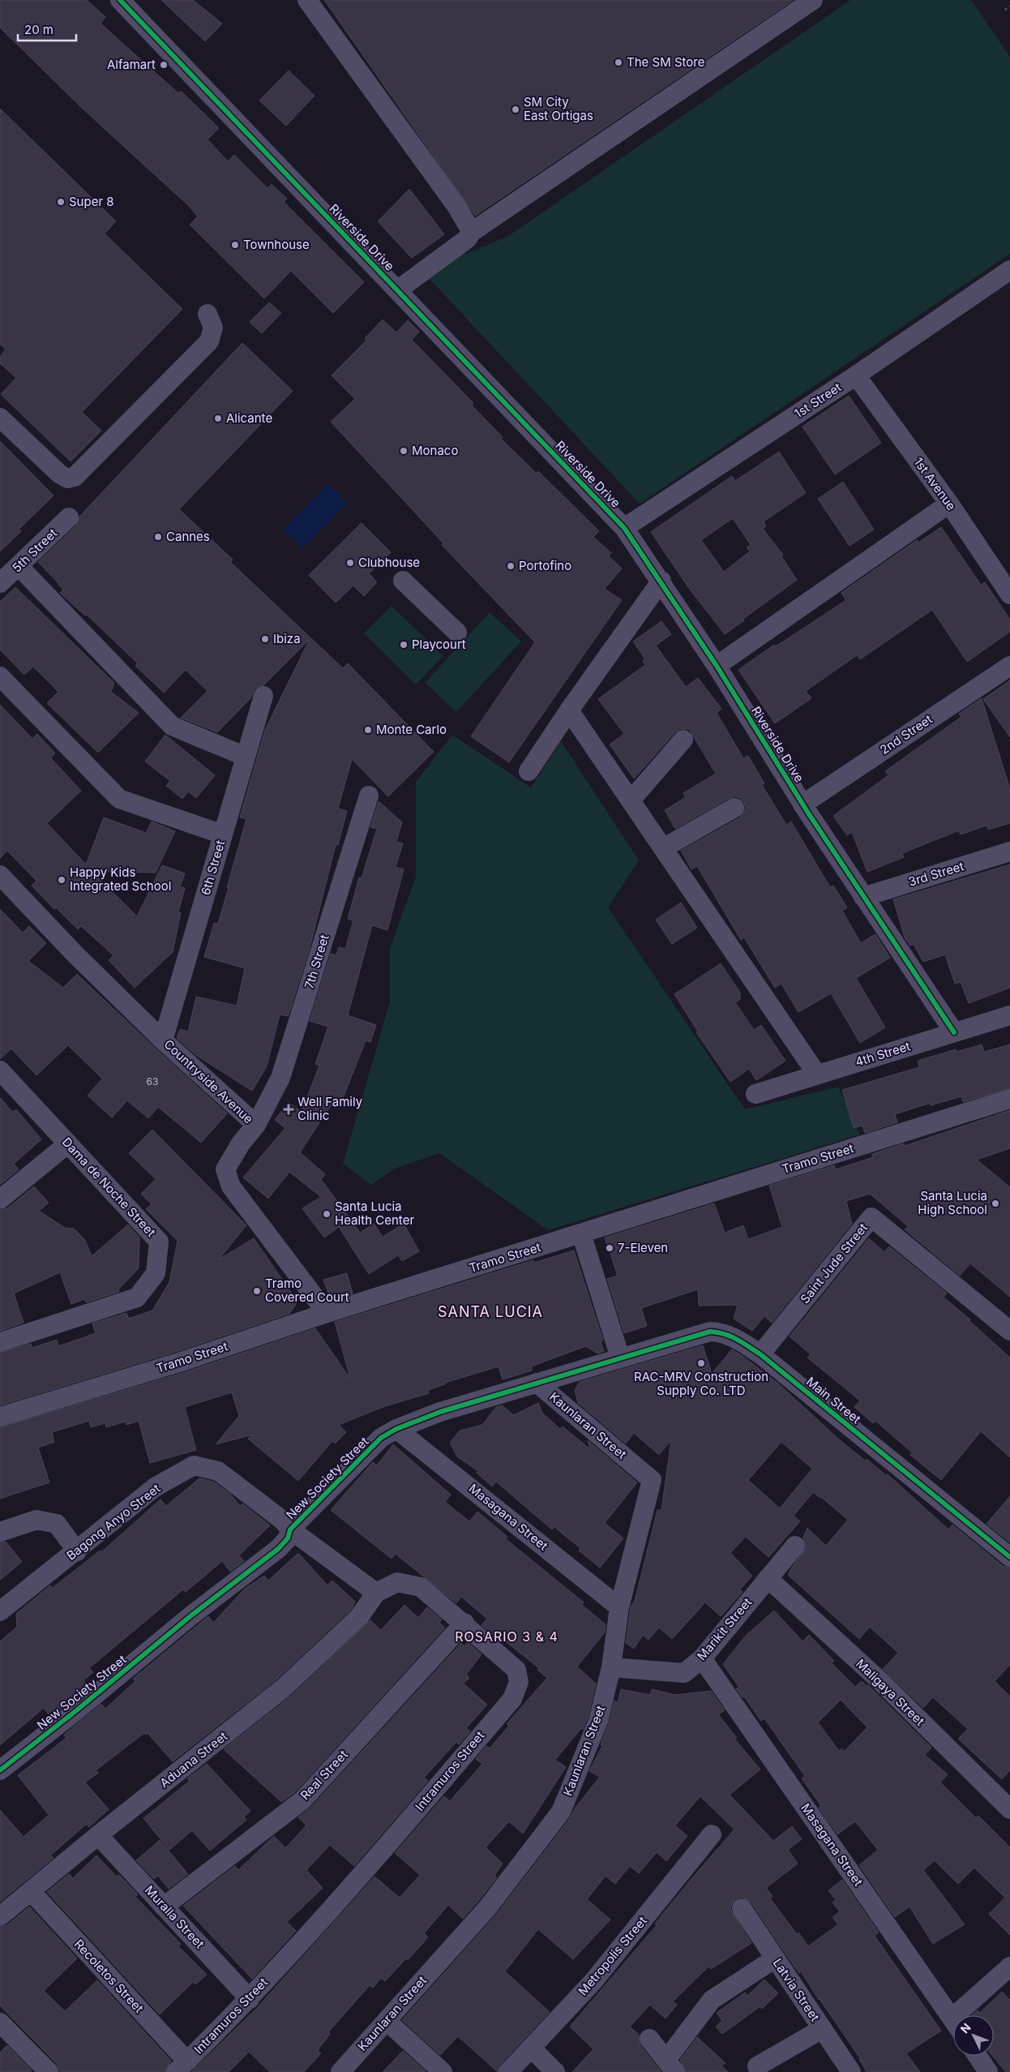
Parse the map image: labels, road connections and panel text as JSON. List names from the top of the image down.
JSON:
{
  "streets": {
    "street": [
      "Riverside Drive",
      "1st Street",
      "1st Avenue",
      "5th Street",
      "2nd Street",
      "6th Street",
      "3rd Street",
      "7th Street",
      "4th Street",
      "Countryside Avenue",
      "Tramo Street",
      "Dama de Noche Street",
      "Saint Jude Street",
      "Main Street",
      "Kaunlaran Street",
      "New Society Street",
      "Masagana Street",
      "Bagong Anyo Street",
      "Marikit Street",
      "Maligaya Street",
      "Aduana Street",
      "Intramuros Street",
      "Real Street",
      "Muralla Street",
      "Metropolis Street",
      "Recoletos Street",
      "Latvia Street"
    ]
  },
  "crossings": [
    ["Riverside Drive", "1st Street"],
    ["Riverside Drive", "2nd Street"],
    ["Riverside Drive", "3rd Street"],
    ["Riverside Drive", "4th Street"],
    ["1st Street", "1st Avenue"],
    ["6th Street", "Countryside Avenue"],
    ["7th Street", "Countryside Avenue"],
    ["Countryside Avenue", "Tramo Street"],
    ["Saint Jude Street", "Main Street"],
    ["Main Street", "New Society Street"],
    ["Kaunlaran Street", "New Society Street"],
    ["Kaunlaran Street", "Masagana Street"],
    ["Kaunlaran Street", "Marikit Street"],
    ["New Society Street", "Masagana Street"],
    ["New Society Street", "Bagong Anyo Street"],
    ["Masagana Street", "Marikit Street"],
    ["Marikit Street", "Maligaya Street"],
    ["Aduana Street", "Intramuros Street"],
    ["Aduana Street", "Muralla Street"],
    ["Aduana Street", "Recoletos Street"],
    ["Intramuros Street", "Real Street"],
    ["Intramuros Street", "Muralla Street"],
    ["Intramuros Street", "Recoletos Street"],
    ["Real Street", "Muralla Street"]
  ],
  "districts": ["SANTA LUCIA", "ROSARIO 3 & 4"],
  "places": {
    "other": [
      "The SM Store",
      "Alfamart",
      "SM City East Ortigas",
      "Super 8",
      "Townhouse",
      "Alicante",
      "Monaco",
      "Cannes",
      "Clubhouse",
      "Portofino",
      "Ibiza",
      "Playcourt",
      "Monte Carlo",
      "Happy Kids Integrated School",
      "Santa Lucia High School",
      "Santa Lucia Health Center",
      "7-Eleven",
      "Tramo Covered Court",
      "RAC-MRV Construction Supply Co. LTD"
    ],
    "health": ["Well Family Clinic"]
  },
  "house_numbers": ["63"],
  "scale_bar": "20 m",
  "north": "top left"
}
